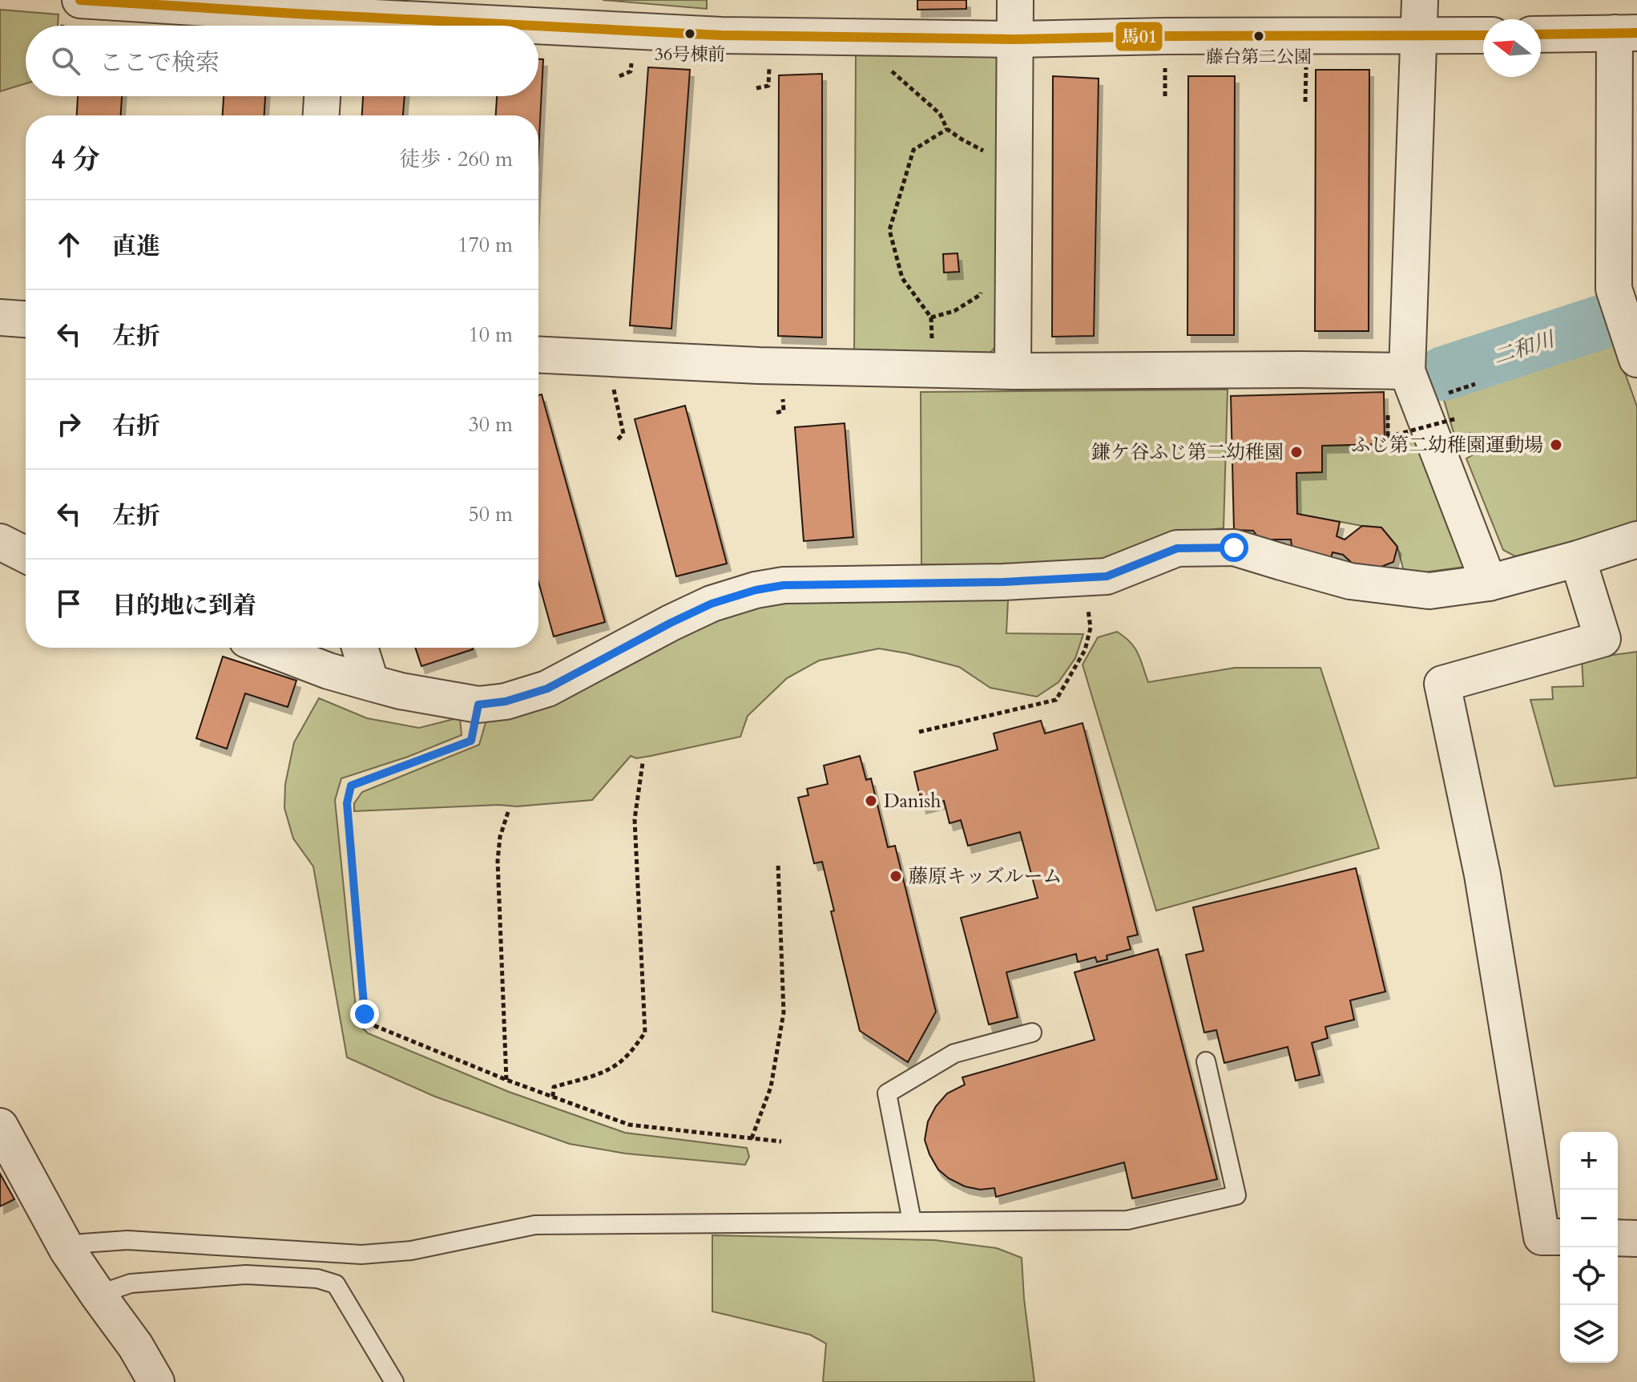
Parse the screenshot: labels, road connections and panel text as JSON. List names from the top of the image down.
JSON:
{
  "water": ["二和川"],
  "places": [
    "36号棟前",
    "藤台第二公園",
    "ふじ第二幼稚園運動場",
    "鎌ケ谷ふじ第二幼稚園",
    "Danish",
    "藤原キッズルーム"
  ],
  "lines": ["transit line 馬01"],
  "north": "left",
  "page": {
    "search": "ここで検索",
    "heading": ["4 分", "徒歩 · 260 m"],
    "list": [
      ["直進", "170 m"],
      ["左折", "10 m"],
      ["右折", "30 m"],
      ["左折", "50 m"],
      "目的地に到着"
    ],
    "map_buttons": ["+", "−"]
  }
}
